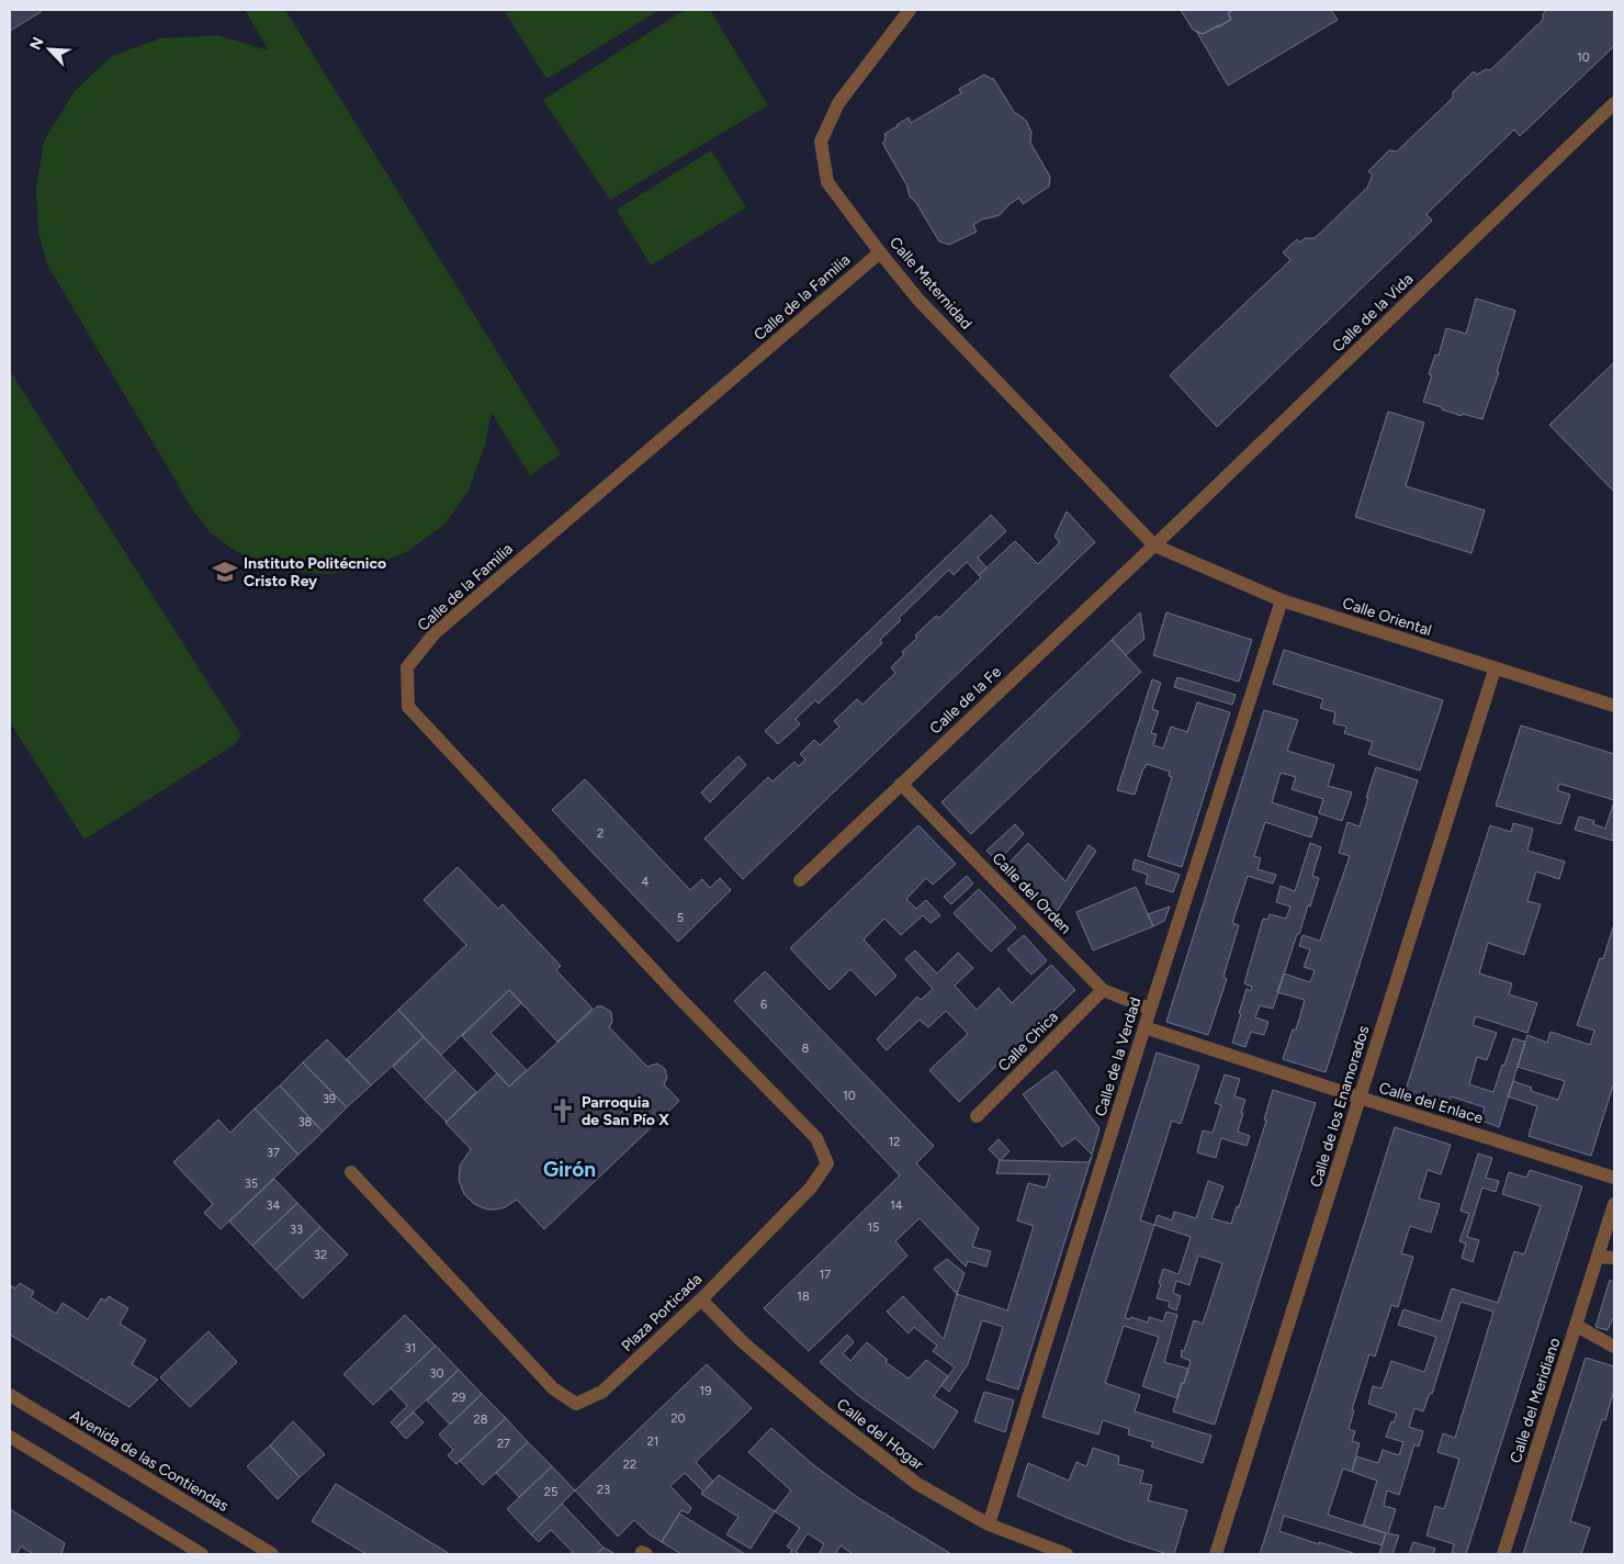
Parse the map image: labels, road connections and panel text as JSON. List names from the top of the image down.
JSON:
{
  "streets": {
    "street": [
      "Calle Maternidad",
      "Calle de la Familia",
      "Calle de la Vida",
      "Calle Oriental",
      "Calle de la Fe",
      "Calle del Orden",
      "Calle Chica",
      "Calle de la Verdad",
      "Calle del Enlace",
      "Calle de los Enamorados",
      "Plaza Porticada",
      "Calle del Meridiano",
      "Calle del Hogar",
      "Avenida de las Contiendas"
    ]
  },
  "crossings": [
    ["Calle Maternidad", "Calle de la Familia"],
    ["Calle Maternidad", "Calle de la Vida"],
    ["Calle Maternidad", "Calle Oriental"],
    ["Calle Maternidad", "Calle de la Fe"],
    ["Calle de la Familia", "Plaza Porticada"],
    ["Calle de la Vida", "Calle Oriental"],
    ["Calle de la Vida", "Calle de la Fe"],
    ["Calle Oriental", "Calle de la Fe"],
    ["Calle Oriental", "Calle de la Verdad"],
    ["Calle Oriental", "Calle de los Enamorados"],
    ["Calle de la Fe", "Calle del Orden"],
    ["Calle del Orden", "Calle Chica"],
    ["Calle del Orden", "Calle de la Verdad"],
    ["Calle de la Verdad", "Calle del Enlace"],
    ["Calle de la Verdad", "Calle del Hogar"],
    ["Calle del Enlace", "Calle de los Enamorados"],
    ["Plaza Porticada", "Calle del Hogar"]
  ],
  "districts": ["Girón"],
  "places": {
    "school or university": ["Instituto Politécnico Cristo Rey"],
    "church": ["Parroquia de San Pío X"]
  },
  "house_numbers": [
    "10",
    "2",
    "4",
    "5",
    "6",
    "8",
    "10",
    "39",
    "38",
    "12",
    "37",
    "35",
    "34",
    "14",
    "15",
    "33",
    "32",
    "17",
    "18",
    "31",
    "30",
    "19",
    "29",
    "20",
    "28",
    "21",
    "27",
    "22",
    "23",
    "25"
  ],
  "north": "top left"
}
